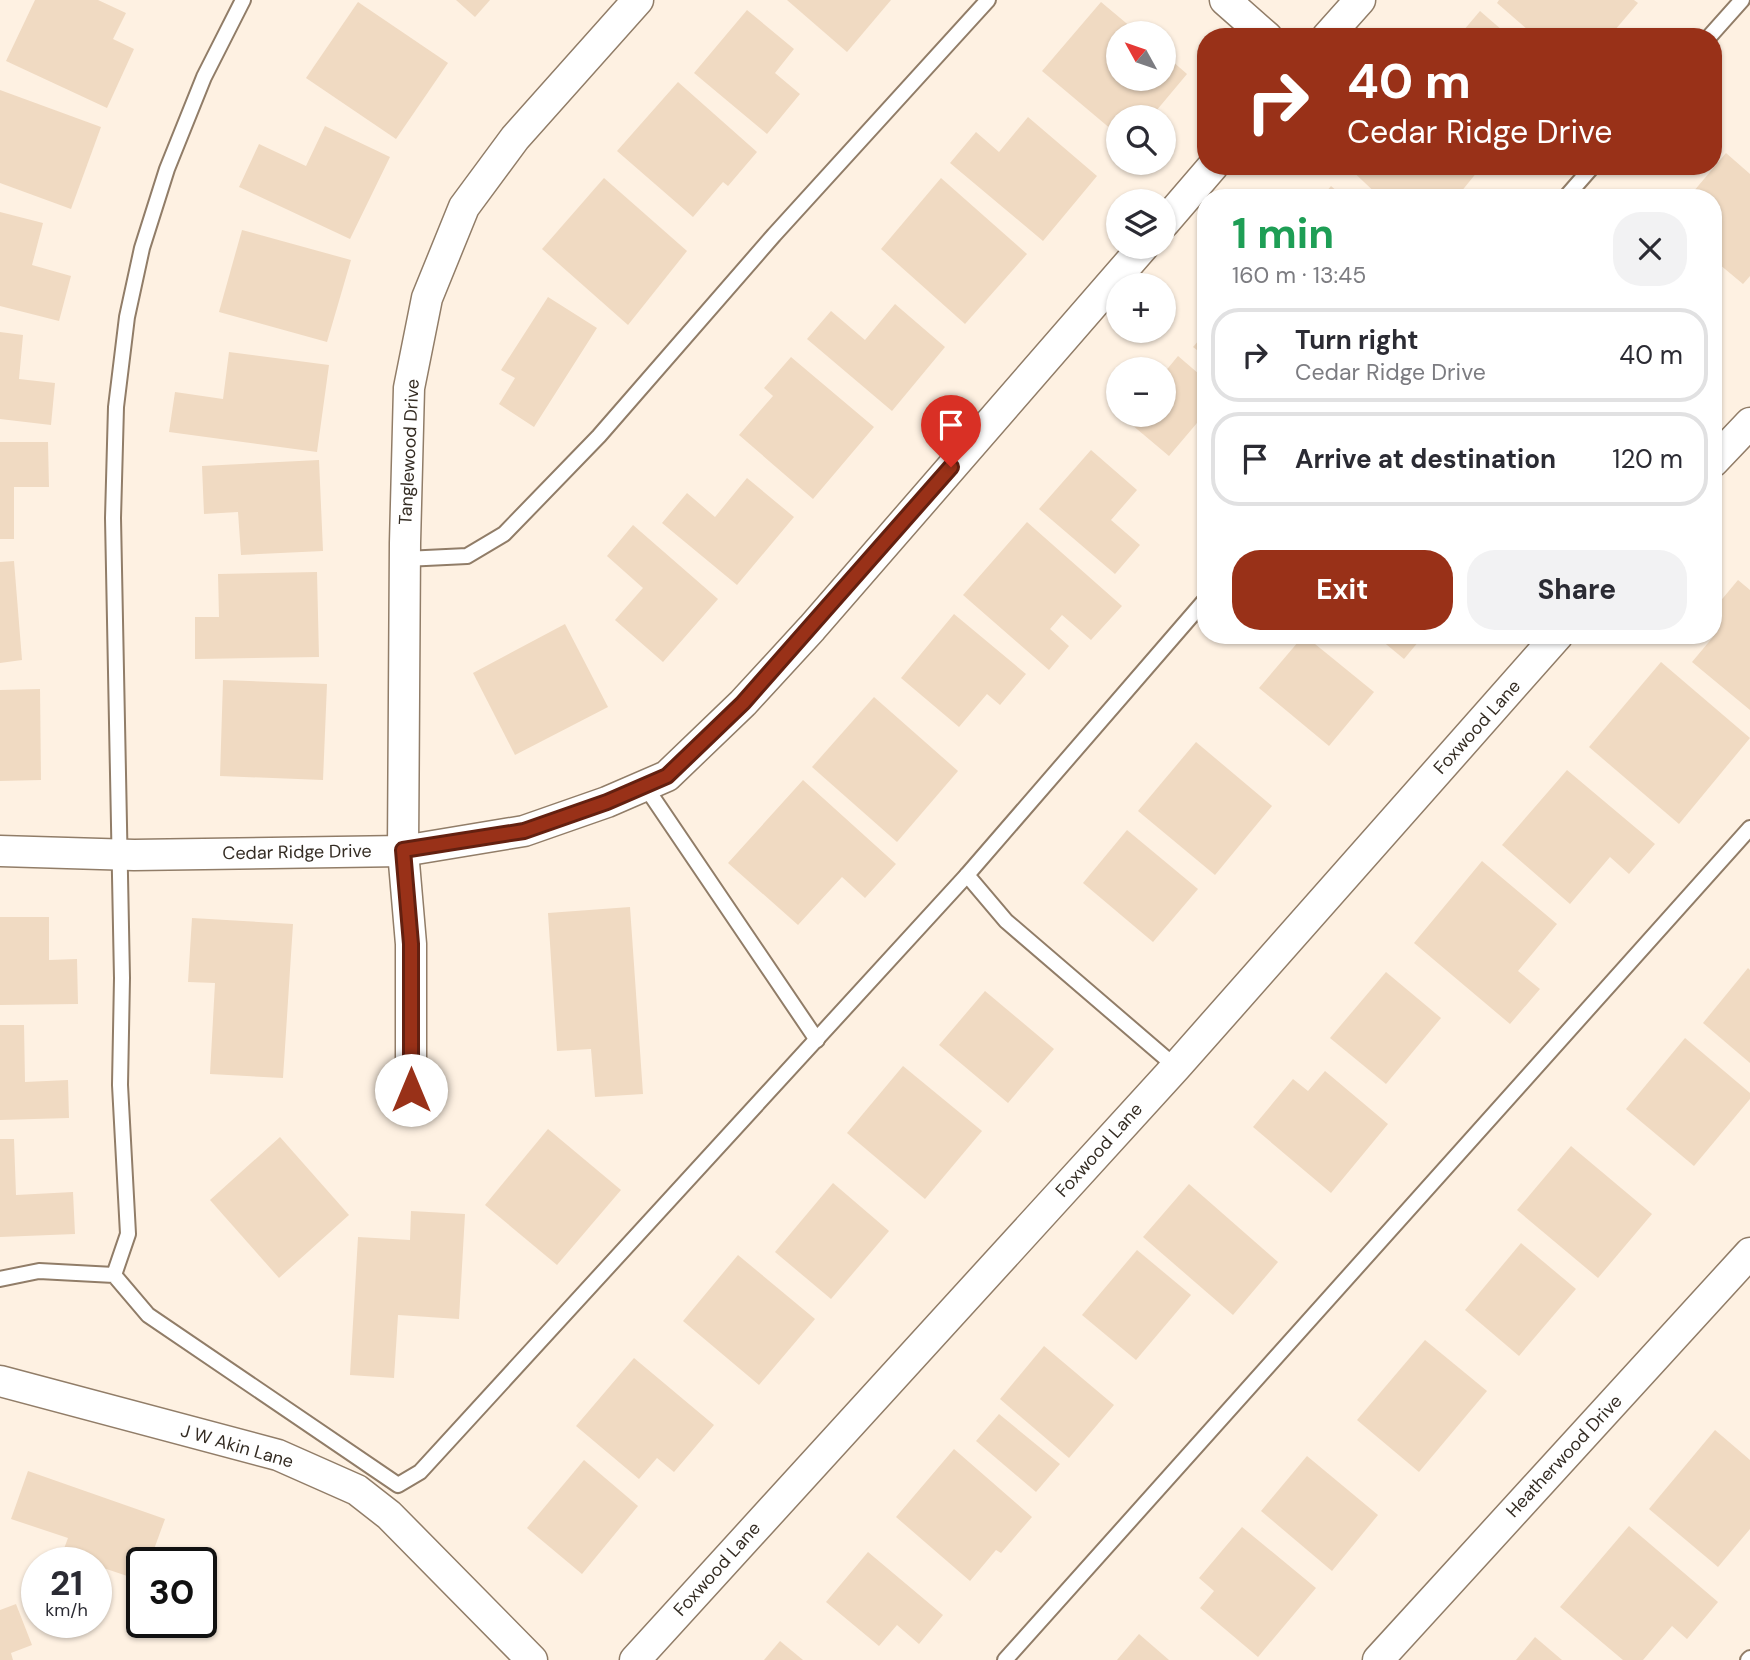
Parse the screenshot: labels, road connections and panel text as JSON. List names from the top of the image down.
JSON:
{
  "streets": {
    "street": [
      "Tanglewood Drive",
      "Foxwood Lane",
      "Cedar Ridge Drive",
      "J W Akin Lane",
      "Heatherwood Drive"
    ]
  },
  "crossings": [
    ["Tanglewood Drive", "Cedar Ridge Drive"]
  ],
  "north": "top left",
  "page": {
    "map_buttons": ["+", "−"],
    "turn": ["40 m", "Cedar Ridge Drive"],
    "heading": ["1 min", "160 m · 13:45"],
    "list": [
      {
        "name": "Turn right",
        "note": "Cedar Ridge Drive",
        "value": "40 m"
      },
      {
        "name": "Arrive at destination",
        "value": "120 m"
      }
    ],
    "buttons": ["Exit", "Share"],
    "speed": "21 km/h",
    "limit": "30"
  }
}
